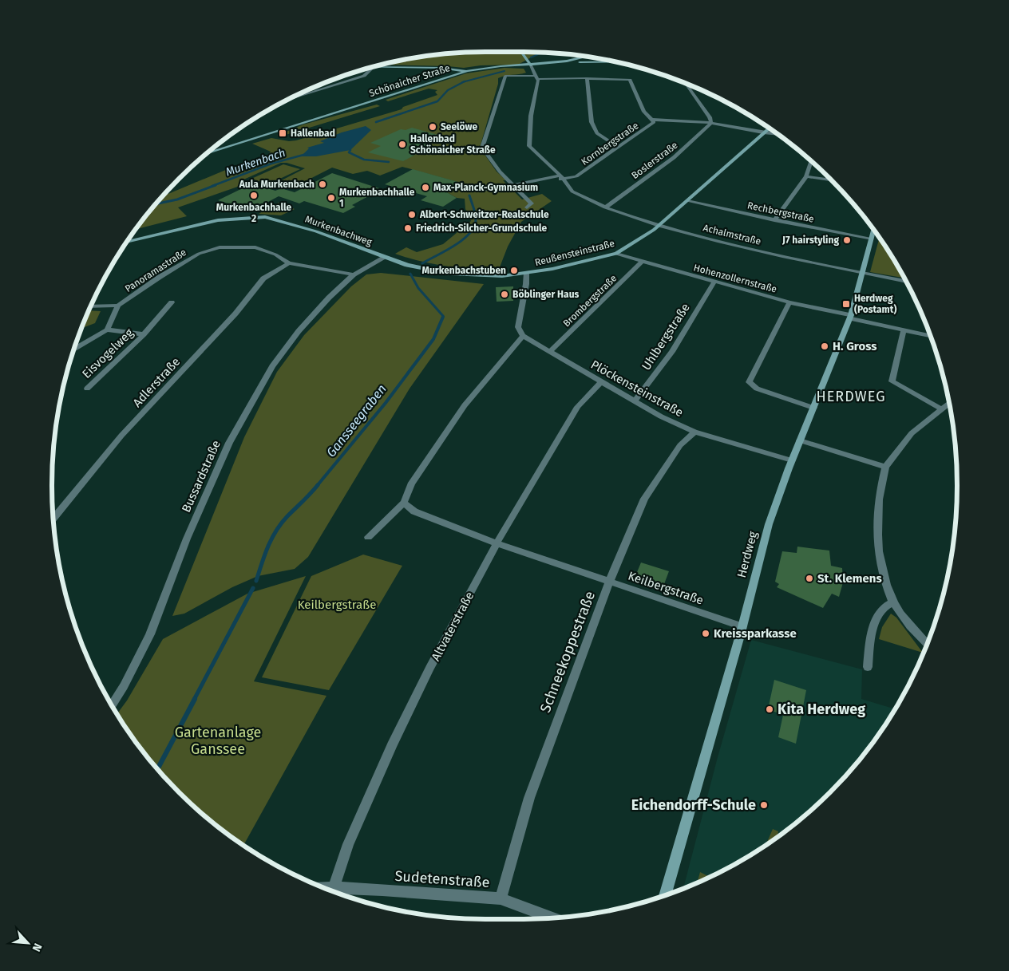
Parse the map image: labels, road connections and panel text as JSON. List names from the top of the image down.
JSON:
{
  "streets": {
    "street": [
      "Schönaicher Straße",
      "Kornbergstraße",
      "Boslerstraße",
      "Rechbergstraße",
      "Murkenbachweg",
      "Achalmstraße",
      "Reußensteinstraße",
      "Panoramastraße",
      "Hohenzollernstraße",
      "Brombergstraße",
      "Uhlbergstraße",
      "Eisvogelweg",
      "Adlerstraße",
      "Plöckensteinstraße",
      "Bussardstraße",
      "Herdweg",
      "Keilbergstraße",
      "Altvaterstraße",
      "Schneekoppestraße",
      "Sudetenstraße"
    ]
  },
  "crossings": [
    ["Kornbergstraße", "Boslerstraße"],
    ["Kornbergstraße", "Achalmstraße"],
    ["Kornbergstraße", "Reußensteinstraße"],
    ["Boslerstraße", "Achalmstraße"],
    ["Rechbergstraße", "Reußensteinstraße"],
    ["Rechbergstraße", "Herdweg"],
    ["Murkenbachweg", "Reußensteinstraße"],
    ["Achalmstraße", "Reußensteinstraße"],
    ["Achalmstraße", "Herdweg"],
    ["Reußensteinstraße", "Hohenzollernstraße"],
    ["Panoramastraße", "Eisvogelweg"],
    ["Panoramastraße", "Adlerstraße"],
    ["Panoramastraße", "Bussardstraße"],
    ["Hohenzollernstraße", "Brombergstraße"],
    ["Hohenzollernstraße", "Uhlbergstraße"],
    ["Hohenzollernstraße", "Herdweg"],
    ["Brombergstraße", "Plöckensteinstraße"],
    ["Uhlbergstraße", "Plöckensteinstraße"],
    ["Plöckensteinstraße", "Herdweg"],
    ["Plöckensteinstraße", "Altvaterstraße"],
    ["Plöckensteinstraße", "Schneekoppestraße"],
    ["Herdweg", "Keilbergstraße"],
    ["Keilbergstraße", "Altvaterstraße"],
    ["Keilbergstraße", "Schneekoppestraße"],
    ["Altvaterstraße", "Sudetenstraße"],
    ["Schneekoppestraße", "Sudetenstraße"]
  ],
  "districts": ["HERDWEG"],
  "water": ["Murkenbach", "Gansseegraben"],
  "parks": ["Keilbergstraße", "Gartenanlage Ganssee"],
  "places": {
    "other": [
      "Seelöwe",
      "Hallenbad Schönaicher Straße",
      "Aula Murkenbach",
      "Max-Planck-Gymnasium",
      "Murkenbachhalle 2",
      "Murkenbachhalle 1",
      "Albert-Schweitzer-Realschule",
      "Friedrich-Silcher-Grundschule",
      "J7 hairstyling",
      "Murkenbachstuben",
      "Böblinger Haus",
      "H. Gross",
      "St. Klemens",
      "Kreissparkasse",
      "Kita Herdweg",
      "Eichendorff-Schule"
    ],
    "transit": ["Hallenbad", "Herdweg (Postamt)"]
  },
  "north": "bottom right"
}
